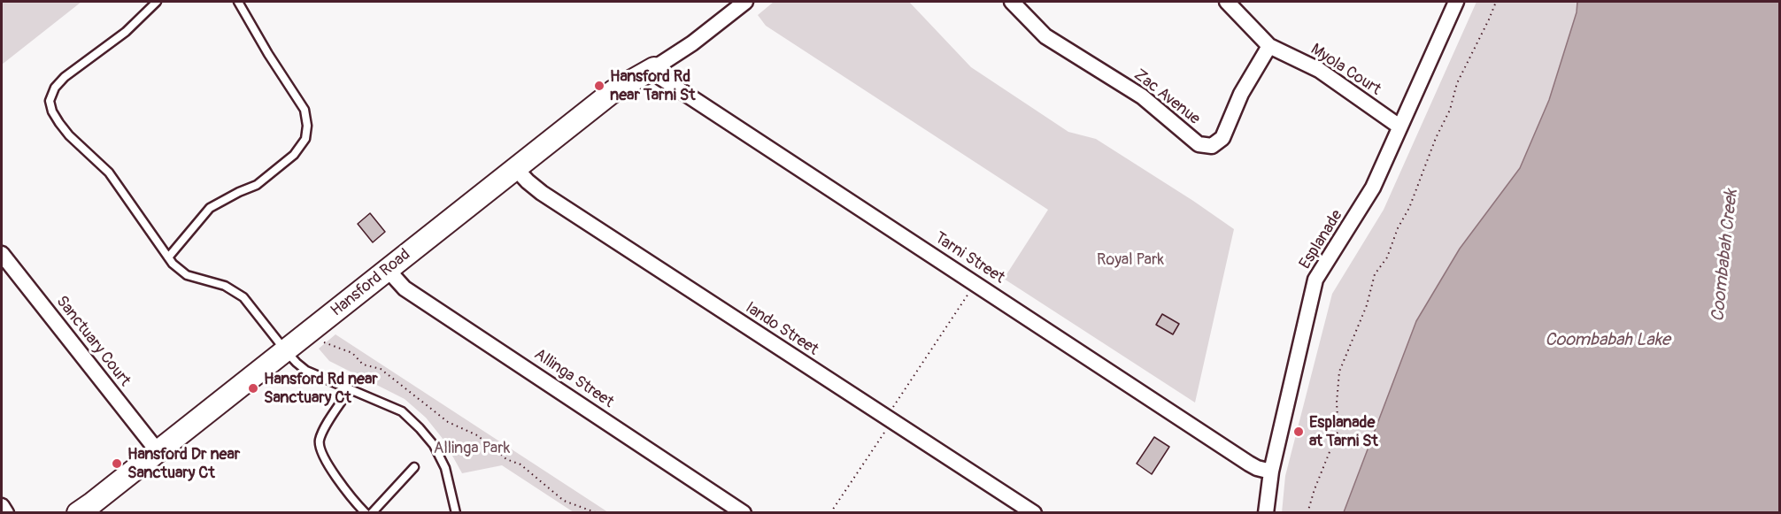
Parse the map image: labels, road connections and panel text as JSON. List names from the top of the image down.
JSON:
{
  "streets": {
    "street": [
      "Myola Court",
      "Zac Avenue",
      "Esplanade",
      "Tarni Street",
      "Hansford Road",
      "Iando Street",
      "Sanctuary Court",
      "Allinga Street"
    ]
  },
  "crossings": [
    ["Myola Court", "Zac Avenue"],
    ["Myola Court", "Esplanade"],
    ["Esplanade", "Tarni Street"],
    ["Tarni Street", "Hansford Road"],
    ["Hansford Road", "Iando Street"],
    ["Hansford Road", "Sanctuary Court"],
    ["Hansford Road", "Allinga Street"]
  ],
  "water": ["Coombabah Creek", "Coombabah Lake"],
  "parks": ["Royal Park", "Allinga Park"],
  "places": [
    "Hansford Rd near Tarni St",
    "Hansford Rd near Sanctuary Ct",
    "Esplanade at Tarni St",
    "Hansford Dr near Sanctuary Ct"
  ]
}
